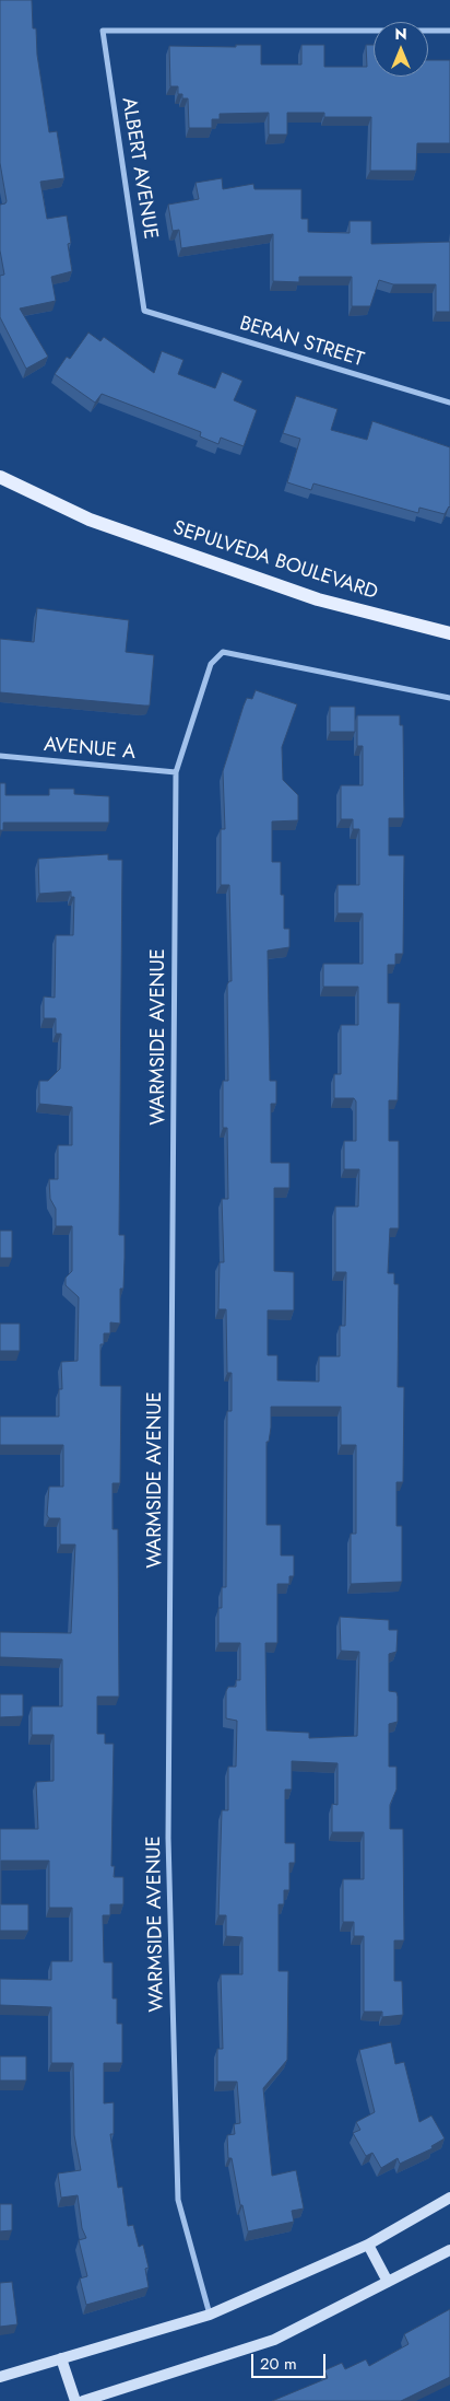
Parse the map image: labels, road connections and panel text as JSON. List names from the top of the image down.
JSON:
{
  "streets": {
    "main road": ["SEPULVEDA BOULEVARD"],
    "street": [
      "ALBERT AVENUE",
      "BERAN STREET",
      "AVENUE A",
      "WARMSIDE AVENUE"
    ]
  },
  "crossings": [
    ["ALBERT AVENUE", "BERAN STREET"],
    ["AVENUE A", "WARMSIDE AVENUE"]
  ],
  "scale_bar": "20 m",
  "north": "top"
}
